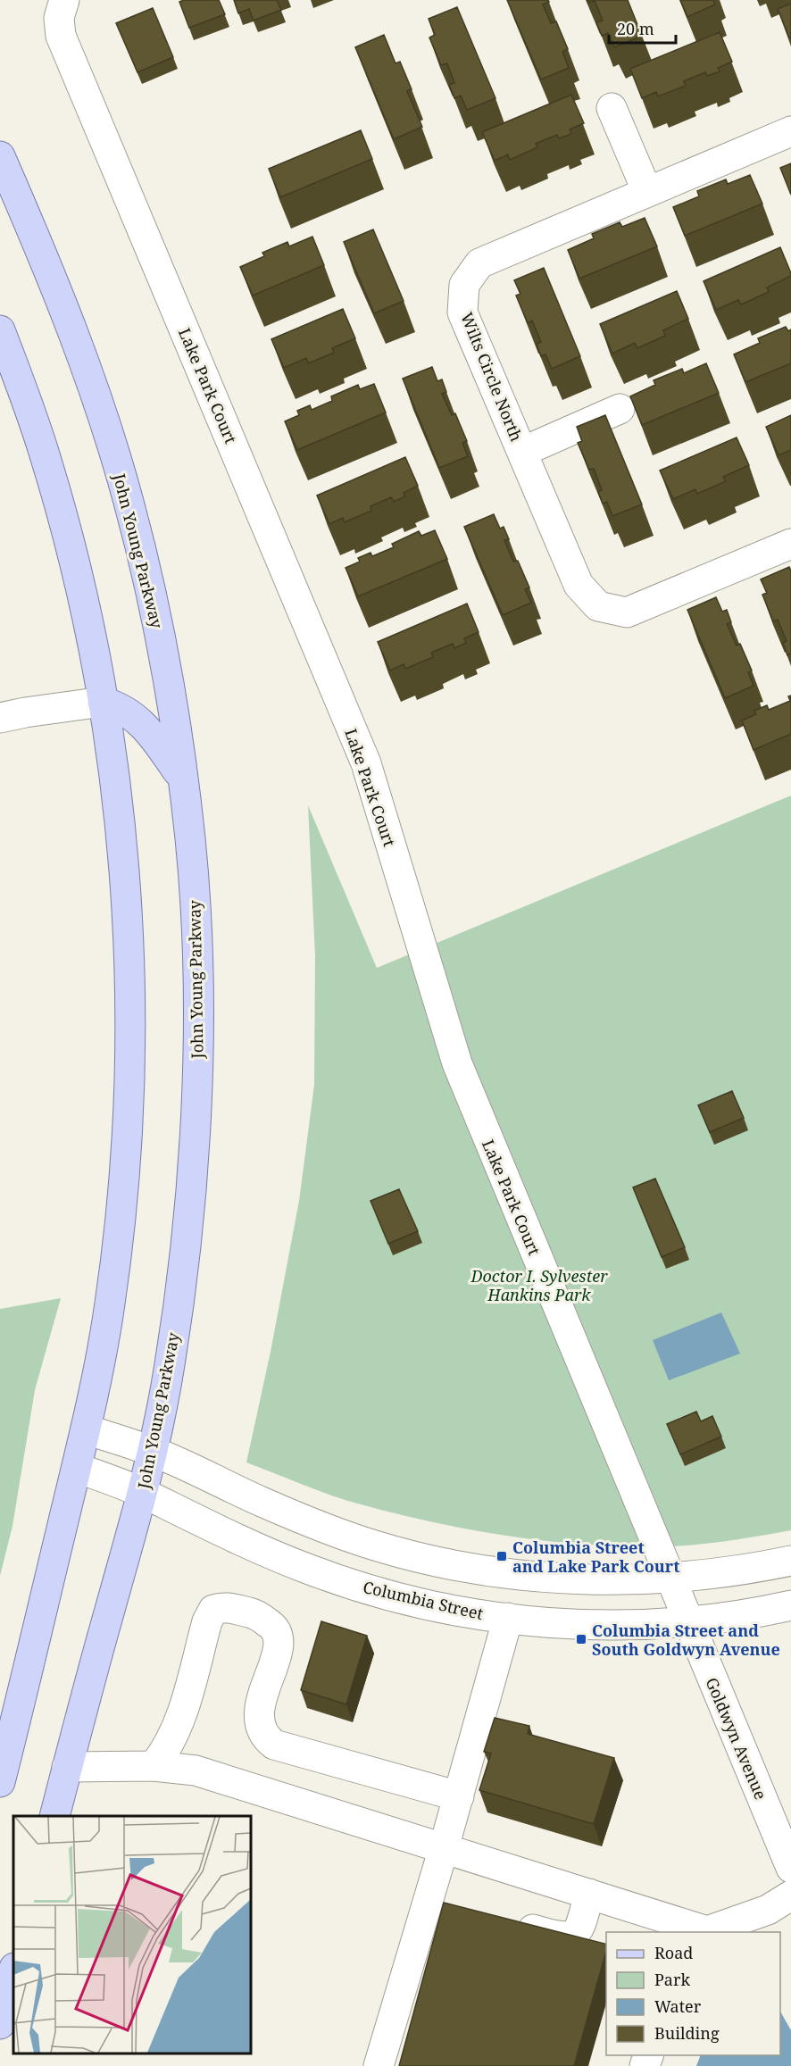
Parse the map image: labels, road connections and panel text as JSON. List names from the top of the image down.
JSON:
{
  "streets": {
    "main road": ["John Young Parkway"],
    "street": [
      "Wilts Circle North",
      "Lake Park Court",
      "Columbia Street",
      "Goldwyn Avenue"
    ]
  },
  "crossings": [
    ["Lake Park Court", "Goldwyn Avenue"],
    ["John Young Parkway", "Columbia Street"],
    ["Columbia Street", "Goldwyn Avenue"]
  ],
  "parks": ["Doctor I. Sylvester Hankins Park"],
  "places": {
    "transit": ["Columbia Street and Lake Park Court", "Columbia Street and South Goldwyn Avenue"]
  },
  "legend": [
    "Road",
    "Park",
    "Water",
    "Building"
  ],
  "scale_bar": "20 m"
}
